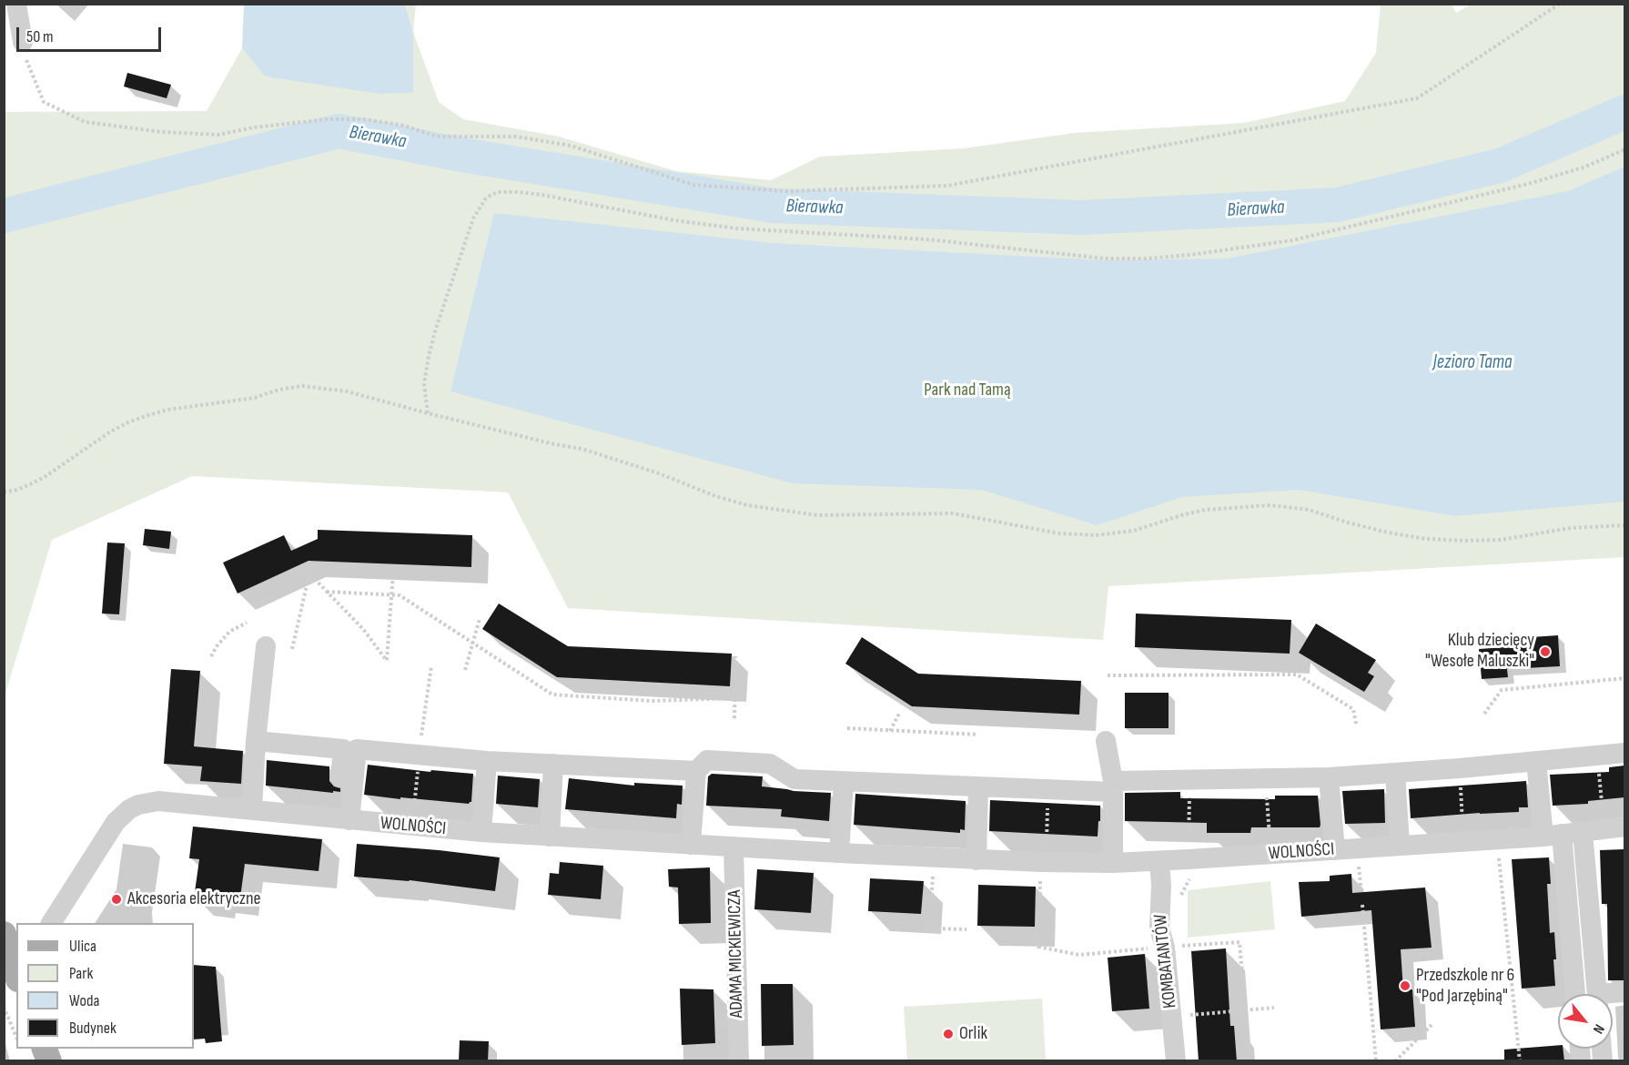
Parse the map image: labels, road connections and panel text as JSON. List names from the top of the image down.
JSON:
{
  "streets": {
    "street": ["WOLNOŚCI", "ADAMA MICKIEWICZA", "KOMBATANTÓW"]
  },
  "crossings": [
    ["WOLNOŚCI", "ADAMA MICKIEWICZA"],
    ["WOLNOŚCI", "KOMBATANTÓW"]
  ],
  "water": ["Bierawka", "Jezioro Tama"],
  "parks": ["Park nad Tamą"],
  "places": [
    "Klub dziecięcy \"Wesołe Maluszki\"",
    "Akcesoria elektryczne",
    "Przedszkole nr 6 \"Pod Jarzębiną\"",
    "Orlik"
  ],
  "legend": [
    "Ulica",
    "Park",
    "Woda",
    "Budynek"
  ],
  "scale_bar": "50 m",
  "north": "bottom right"
}
